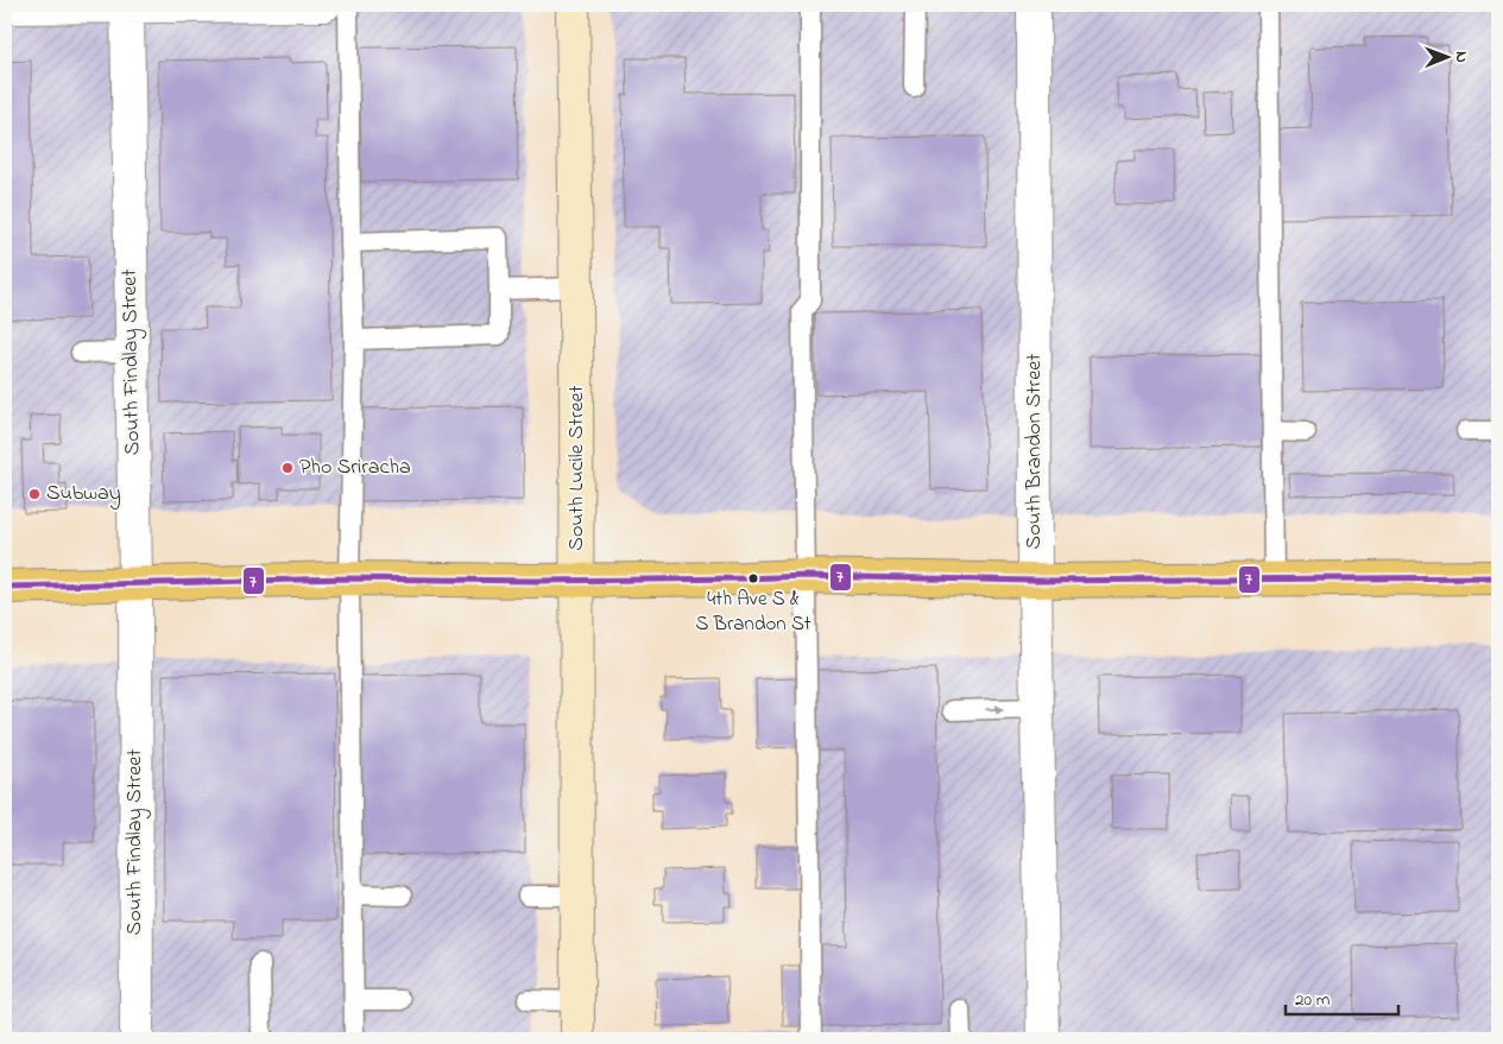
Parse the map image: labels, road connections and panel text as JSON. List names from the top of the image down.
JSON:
{
  "streets": {
    "street": ["South Findlay Street", "South Brandon Street", "South Lucile Street"]
  },
  "places": ["Pho Sriracha", "Subway", "4th Ave S & S Brandon St"],
  "lines": ["transit line 7"],
  "scale_bar": "20 m",
  "north": "right"
}
